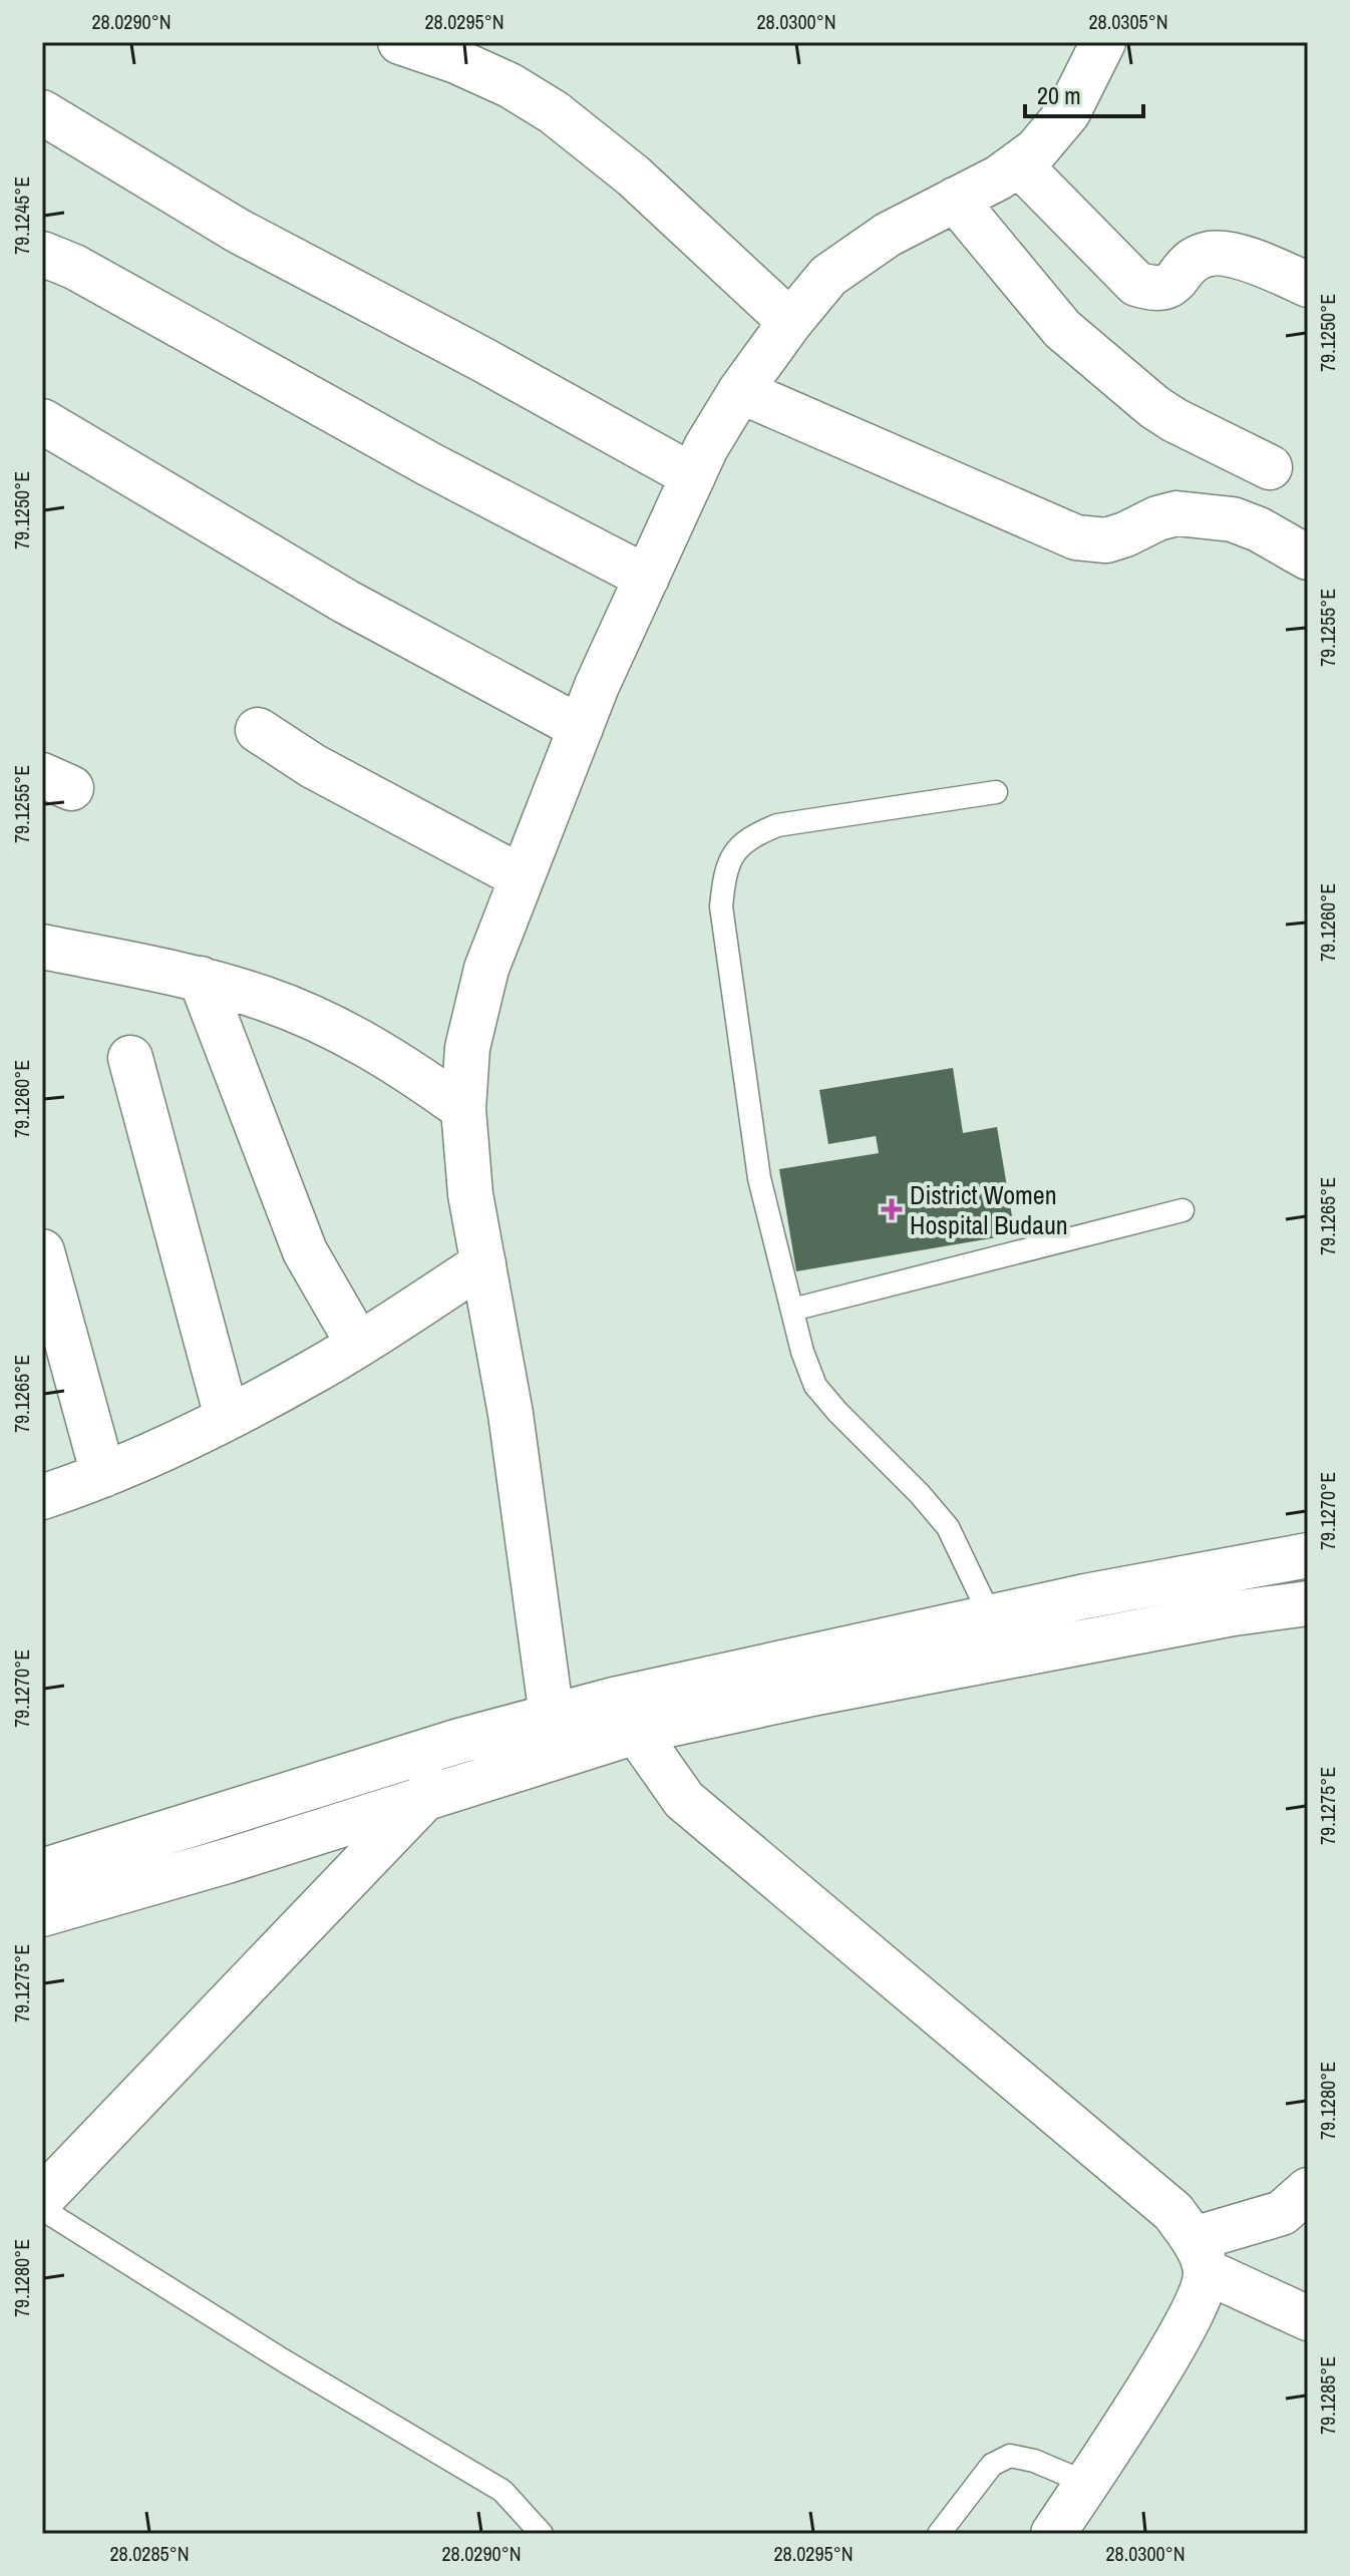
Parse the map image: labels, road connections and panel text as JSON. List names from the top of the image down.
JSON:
{
  "places": {
    "health": ["District Women Hospital Budaun"]
  },
  "scale_bar": "20 m",
  "coordinates": [
    "28.0290°N",
    "28.0295°N",
    "28.0300°N",
    "28.0305°N",
    "79.1245°E",
    "79.1250°E",
    "79.1255°E",
    "79.1260°E",
    "79.1265°E",
    "79.1270°E",
    "79.1275°E",
    "79.1280°E",
    "79.1285°E",
    "28.0285°N"
  ]
}
